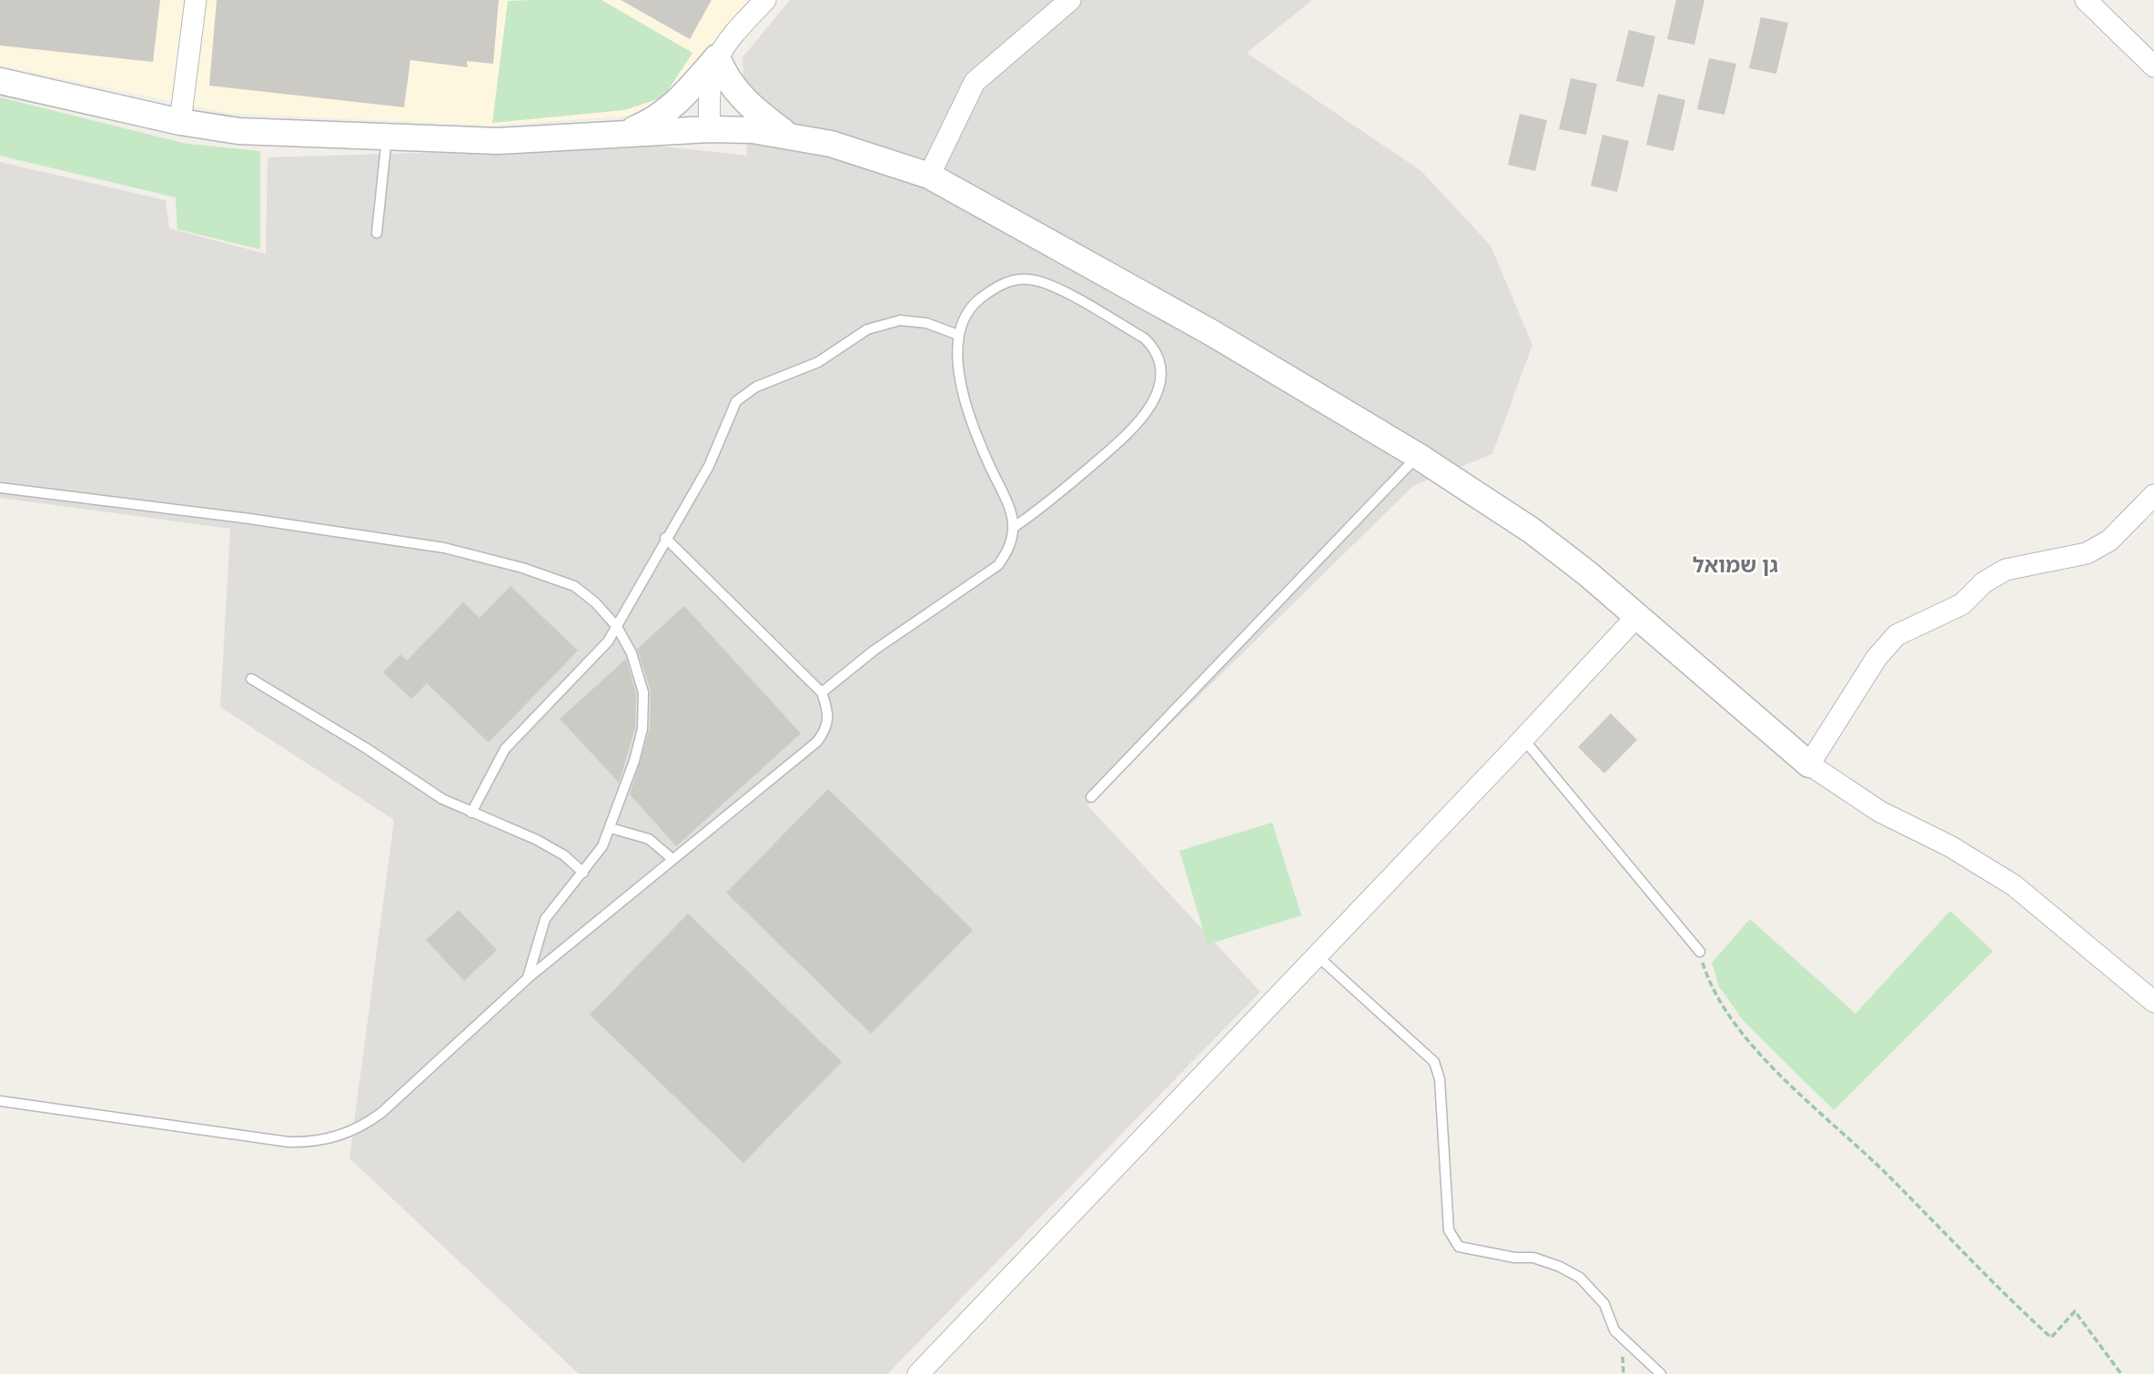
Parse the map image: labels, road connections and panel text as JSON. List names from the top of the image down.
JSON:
{
  "districts": ["גן שמואל"]
}
